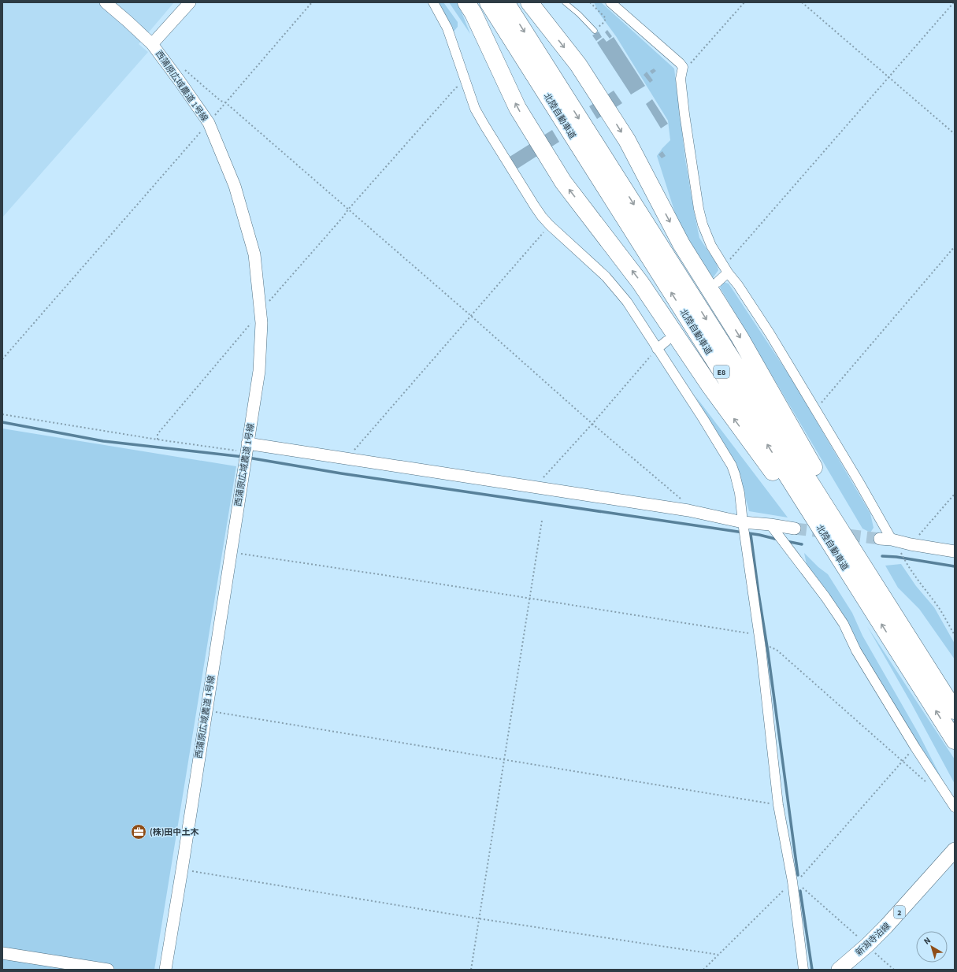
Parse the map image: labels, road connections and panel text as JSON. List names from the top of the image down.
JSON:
{
  "streets": {
    "highway": ["北陸自動車道", "E8"],
    "main road": ["2", "新潟寺泊線"],
    "street": ["西蒲原広域農道 1号線"]
  },
  "places": {
    "office": ["(株)田中土木"]
  },
  "north": "top left"
}
